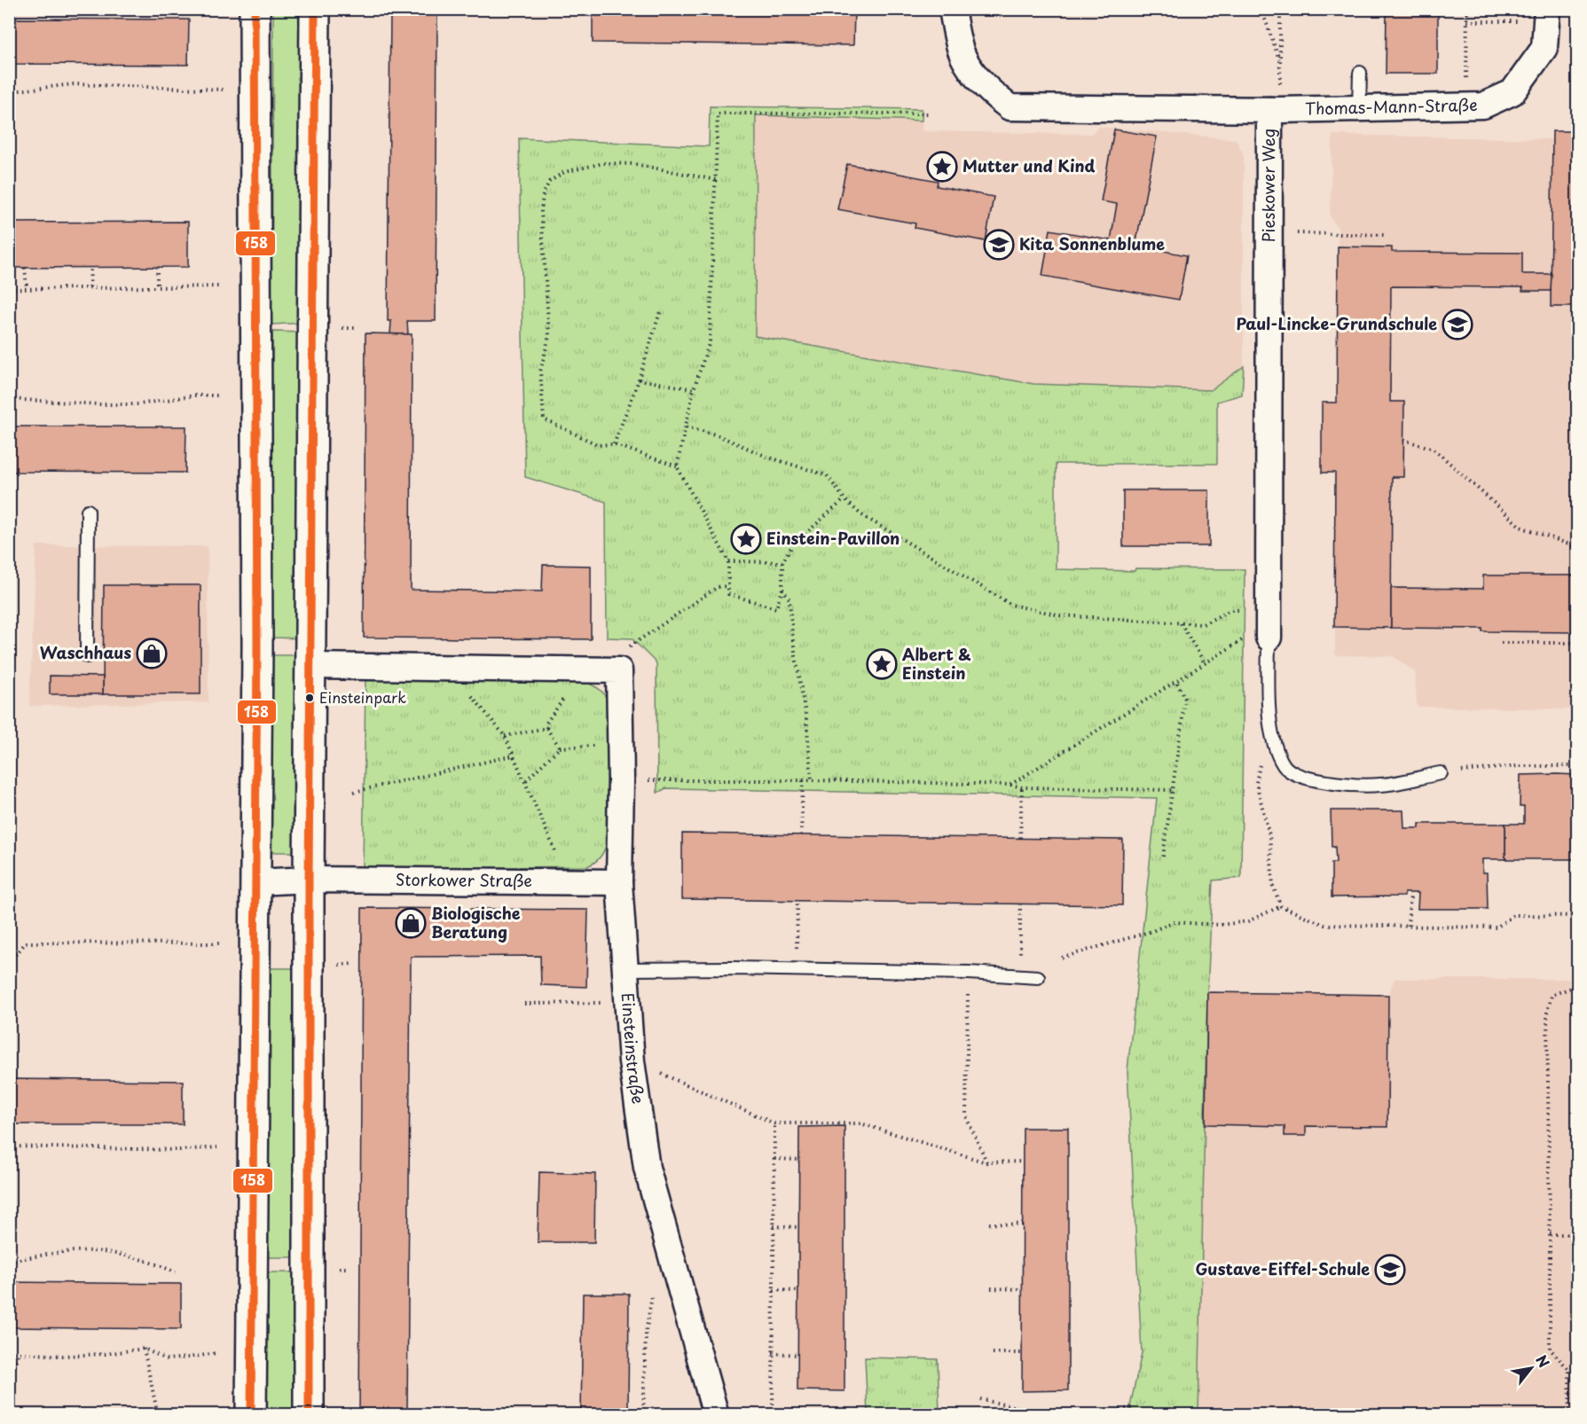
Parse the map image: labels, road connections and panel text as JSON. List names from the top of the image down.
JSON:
{
  "streets": {
    "street": [
      "Thomas-Mann-Straße",
      "Pieskower Weg",
      "Storkower Straße",
      "Einsteinstraße"
    ]
  },
  "crossings": [
    ["Thomas-Mann-Straße", "Pieskower Weg"],
    ["Storkower Straße", "Einsteinstraße"]
  ],
  "places": {
    "place": ["Mutter und Kind", "Einstein-Pavillon", "Albert & Einstein"],
    "school or university": ["Kita Sonnenblume", "Paul-Lincke-Grundschule", "Gustave-Eiffel-Schule"],
    "shop": ["Waschhaus", "Biologische Beratung"],
    "other": ["Einsteinpark"]
  },
  "lines": ["transit line 158"],
  "north": "top right"
}
